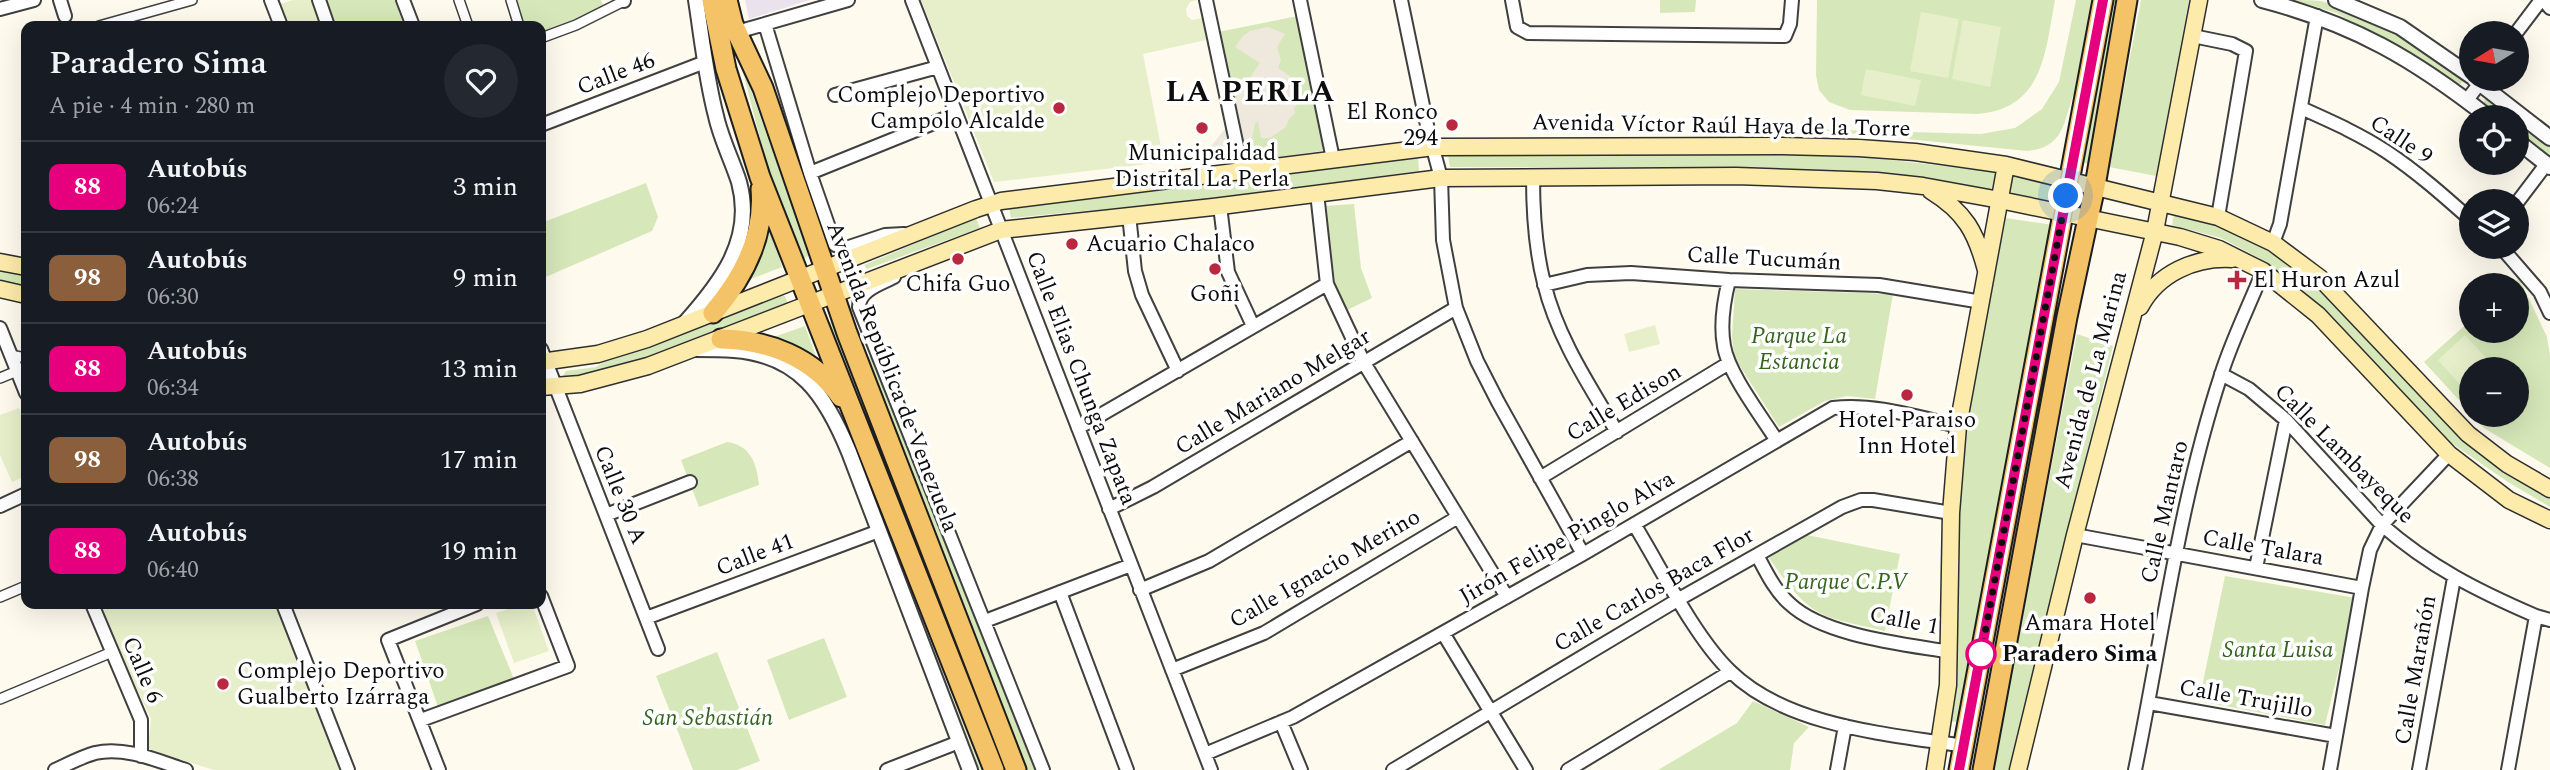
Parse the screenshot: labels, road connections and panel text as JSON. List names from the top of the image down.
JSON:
{
  "streets": {
    "main road": ["Avenida Víctor Raúl Haya de la Torre", "Avenida República de Venezuela", "Avenida de La Marina"],
    "street": [
      "Calle 46",
      "Calle 9",
      "Calle Tucumán",
      "Calle Elias Chunga Zapata",
      "Calle Mariano Melgar",
      "Calle Edison",
      "Calle Lambayeque",
      "Calle 30 A",
      "Calle Mantaro",
      "Jirón Felipe Pinglo Alva",
      "Calle Talara",
      "Calle 41",
      "Calle Ignacio Merino",
      "Calle Carlos Baca Flor",
      "Calle 1",
      "Calle 6",
      "Calle Marañón",
      "Calle Trujillo"
    ]
  },
  "crossings": [
    ["Avenida Víctor Raúl Haya de la Torre", "Avenida República de Venezuela"],
    ["Avenida Víctor Raúl Haya de la Torre", "Calle Elias Chunga Zapata"],
    ["Avenida Víctor Raúl Haya de la Torre", "Avenida de La Marina"],
    ["Calle Elias Chunga Zapata", "Calle Mariano Melgar"],
    ["Calle Elias Chunga Zapata", "Jirón Felipe Pinglo Alva"],
    ["Calle Elias Chunga Zapata", "Calle Ignacio Merino"],
    ["Avenida de La Marina", "Calle Talara"],
    ["Calle Lambayeque", "Calle Mantaro"],
    ["Calle Lambayeque", "Calle Marañón"],
    ["Calle 30 A", "Calle 41"],
    ["Calle Mantaro", "Calle Talara"],
    ["Calle Mantaro", "Calle Trujillo"],
    ["Calle Carlos Baca Flor", "Calle 1"]
  ],
  "districts": ["LA PERLA"],
  "parks": [
    "Parque La Estancia",
    "Parque C.P.V",
    "Santa Luisa",
    "San Sebastián"
  ],
  "places": {
    "other": [
      "Complejo Deportivo Campolo Alcalde",
      "El Ronco 294",
      "Municipalidad Distrital La Perla",
      "Acuario Chalaco",
      "Chifa Guo",
      "Goñi",
      "Hotel Paraiso Inn Hotel",
      "Amara Hotel",
      "Paradero Sima",
      "Complejo Deportivo Gualberto Izárraga"
    ],
    "health": ["El Huron Azul"]
  },
  "lines": ["bus line 88"],
  "north": "left",
  "page": {
    "map_buttons": ["+", "−"],
    "heading": ["Paradero Sima", "A pie · 4 min · 280 m"],
    "list": [
      {
        "mark": "88",
        "name": "Autobús",
        "note": "06:24",
        "value": "3 min"
      },
      {
        "mark": "98",
        "name": "Autobús",
        "note": "06:30",
        "value": "9 min"
      },
      {
        "mark": "88",
        "name": "Autobús",
        "note": "06:34",
        "value": "13 min"
      },
      {
        "mark": "98",
        "name": "Autobús",
        "note": "06:38",
        "value": "17 min"
      },
      {
        "mark": "88",
        "name": "Autobús",
        "note": "06:40",
        "value": "19 min"
      }
    ]
  }
}
